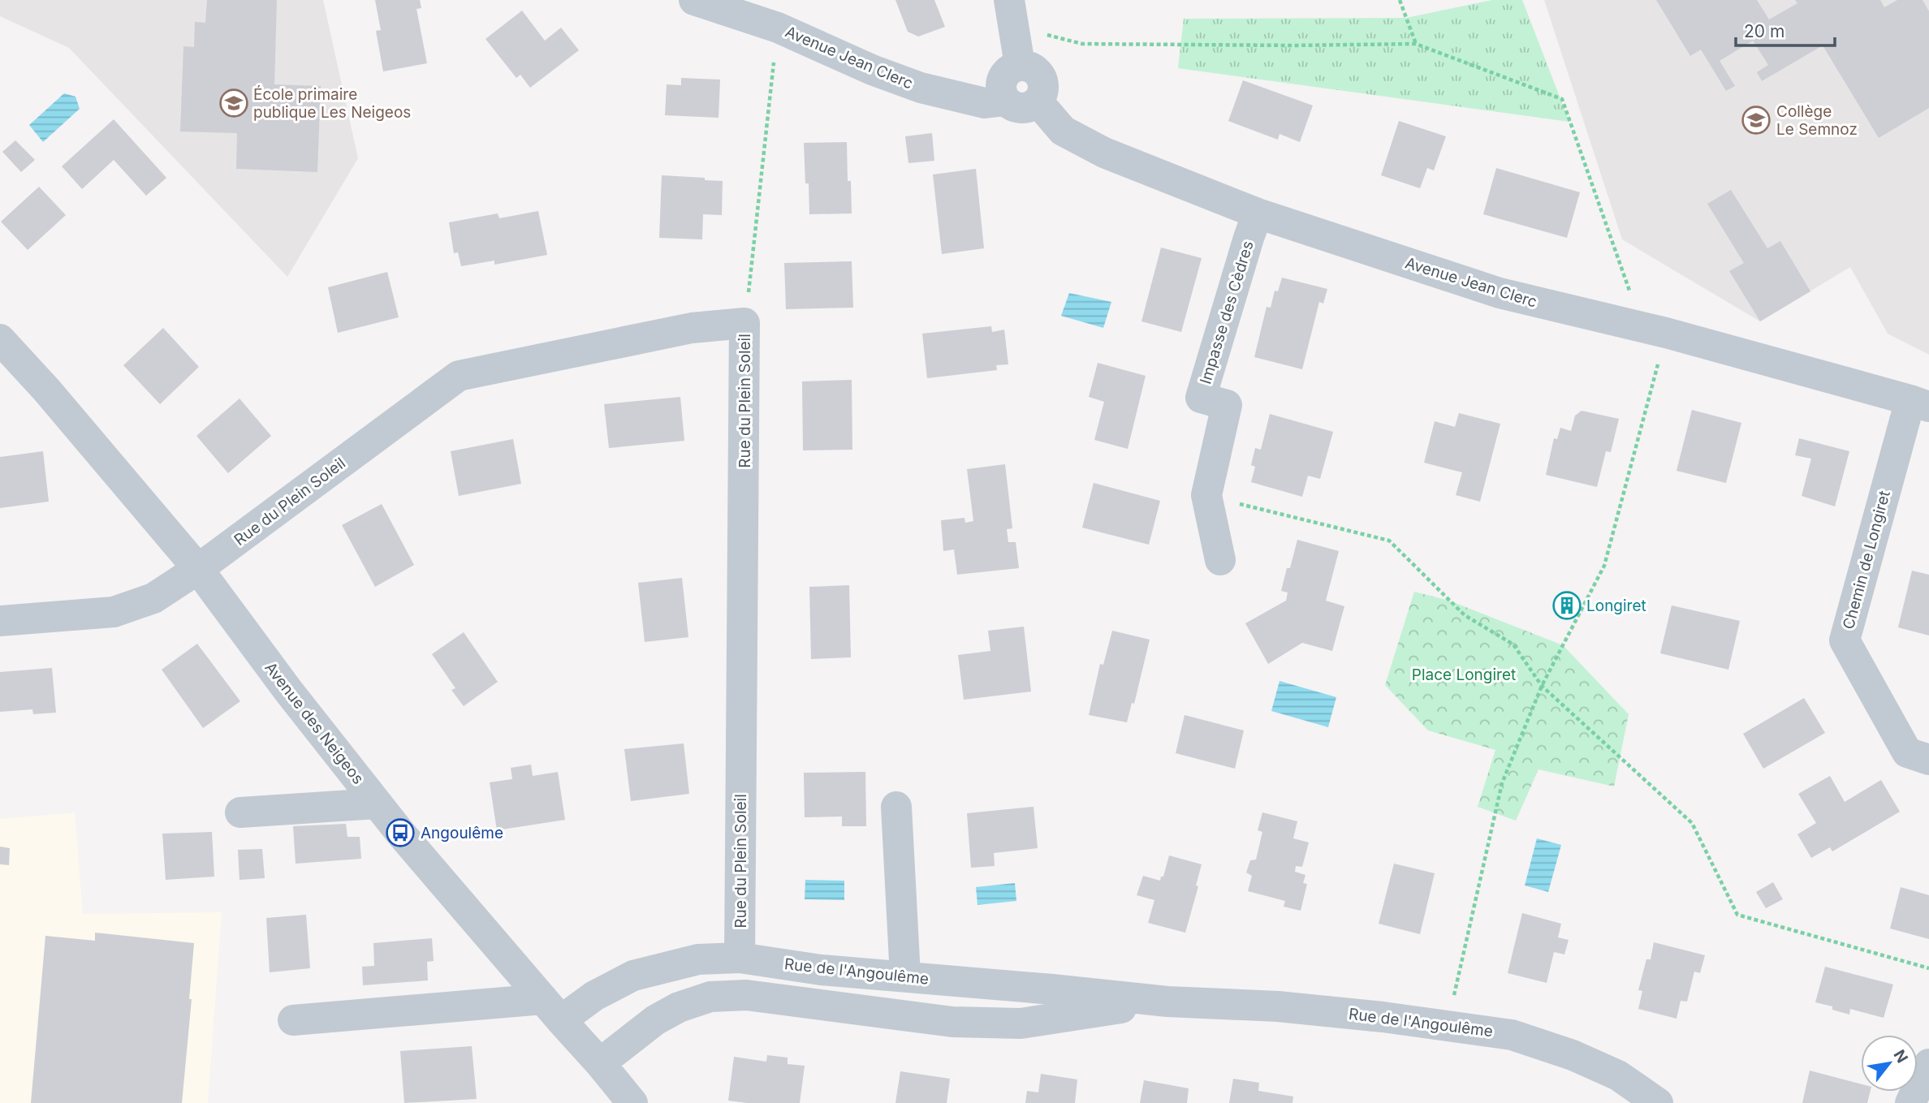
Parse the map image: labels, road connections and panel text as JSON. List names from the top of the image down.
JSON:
{
  "streets": {
    "street": [
      "Avenue Jean Clerc",
      "Impasse des Cèdres",
      "Rue du Plein Soleil",
      "Chemin de Longiret",
      "Avenue des Neigeos",
      "Rue de l'Angoulême"
    ]
  },
  "crossings": [
    ["Avenue Jean Clerc", "Impasse des Cèdres"],
    ["Avenue Jean Clerc", "Chemin de Longiret"],
    ["Rue du Plein Soleil", "Avenue des Neigeos"],
    ["Rue du Plein Soleil", "Rue de l'Angoulême"],
    ["Avenue des Neigeos", "Rue de l'Angoulême"]
  ],
  "parks": ["Place Longiret"],
  "places": {
    "school or university": ["École primaire publique Les Neigeos", "Collège Le Semnoz"],
    "building": ["Longiret"],
    "bus stop": ["Angoulême"]
  },
  "scale_bar": "20 m",
  "north": "top right"
}
